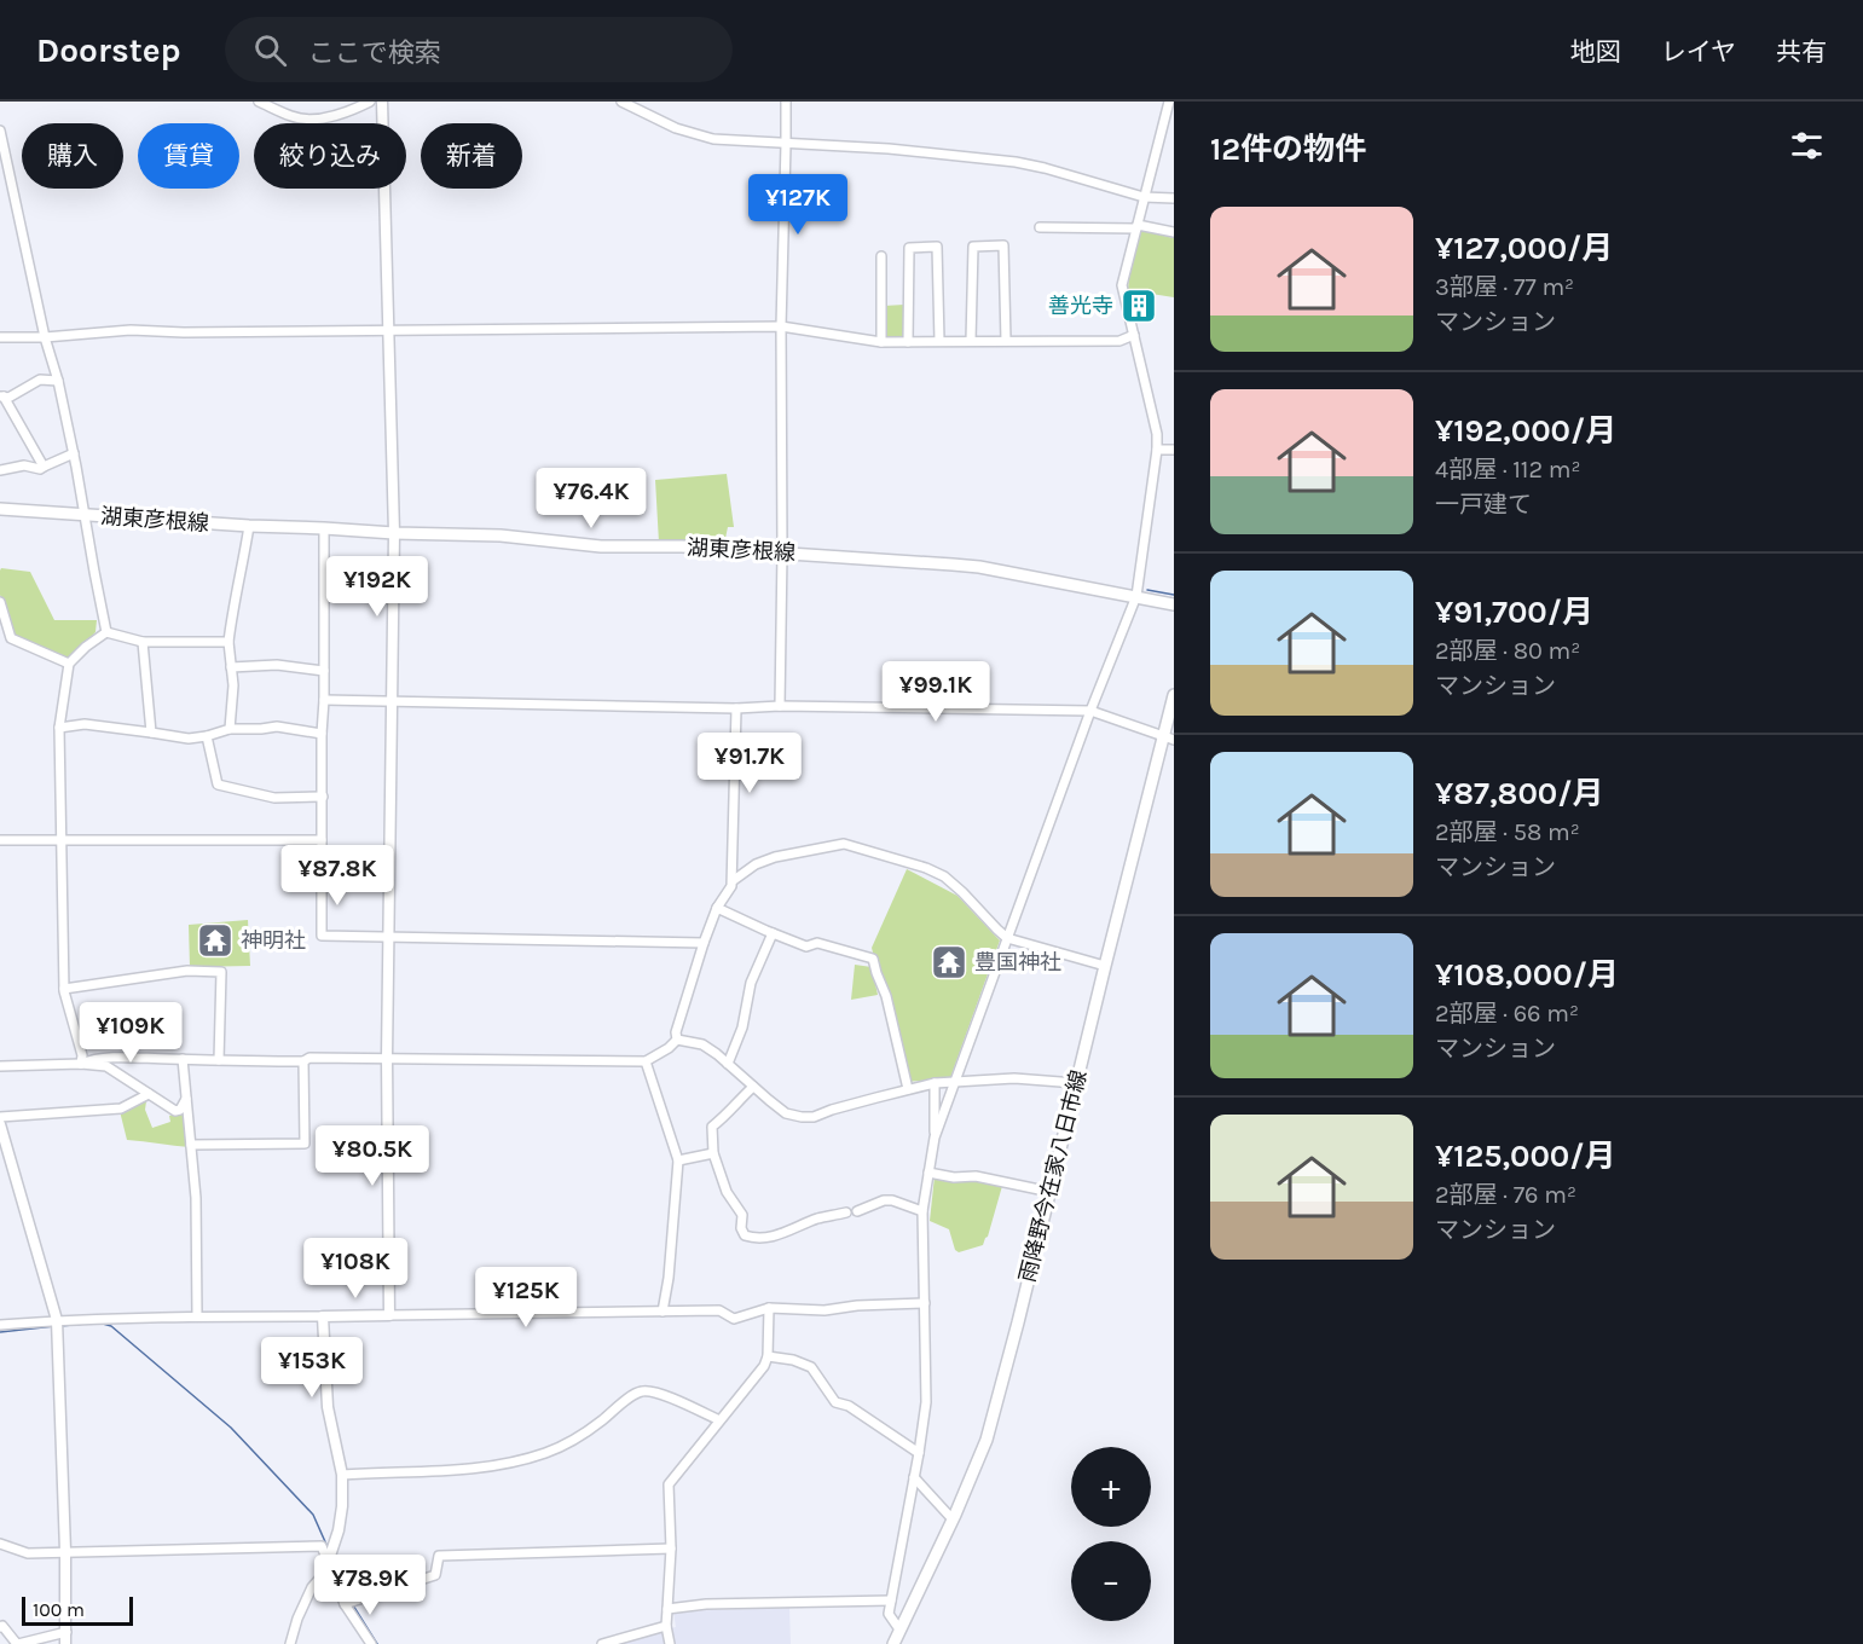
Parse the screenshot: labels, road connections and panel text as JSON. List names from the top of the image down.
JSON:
{
  "streets": {
    "main road": ["湖東彦根線", "雨降野今在家八日市線"]
  },
  "places": {
    "building": ["善光寺"],
    "temple": ["神明社", "豊国神社"]
  },
  "scale_bar": "100 m",
  "page": {
    "header": "Doorstep",
    "search": "ここで検索",
    "nav": ["地図", "レイヤ", "共有"],
    "heading": "12件の物件",
    "chip": [
      "購入",
      "賃貸",
      "絞り込み",
      "新着"
    ],
    "price": [
      "¥127K",
      "¥76.4K",
      "¥192K",
      "¥99.1K",
      "¥91.7K",
      "¥87.8K",
      "¥109K",
      "¥80.5K",
      "¥108K",
      "¥125K",
      "¥153K",
      "¥78.9K"
    ],
    "list": [
      {
        "name": "¥127,000/月",
        "note": "3部屋 · 77 m² · マンション"
      },
      {
        "name": "¥192,000/月",
        "note": "4部屋 · 112 m² · 一戸建て"
      },
      {
        "name": "¥91,700/月",
        "note": "2部屋 · 80 m² · マンション"
      },
      {
        "name": "¥87,800/月",
        "note": "2部屋 · 58 m² · マンション"
      },
      {
        "name": "¥108,000/月",
        "note": "2部屋 · 66 m² · マンション"
      },
      {
        "name": "¥125,000/月",
        "note": "2部屋 · 76 m² · マンション"
      }
    ],
    "map_buttons": ["+", "−"],
    "scale": "100 m"
  }
}
